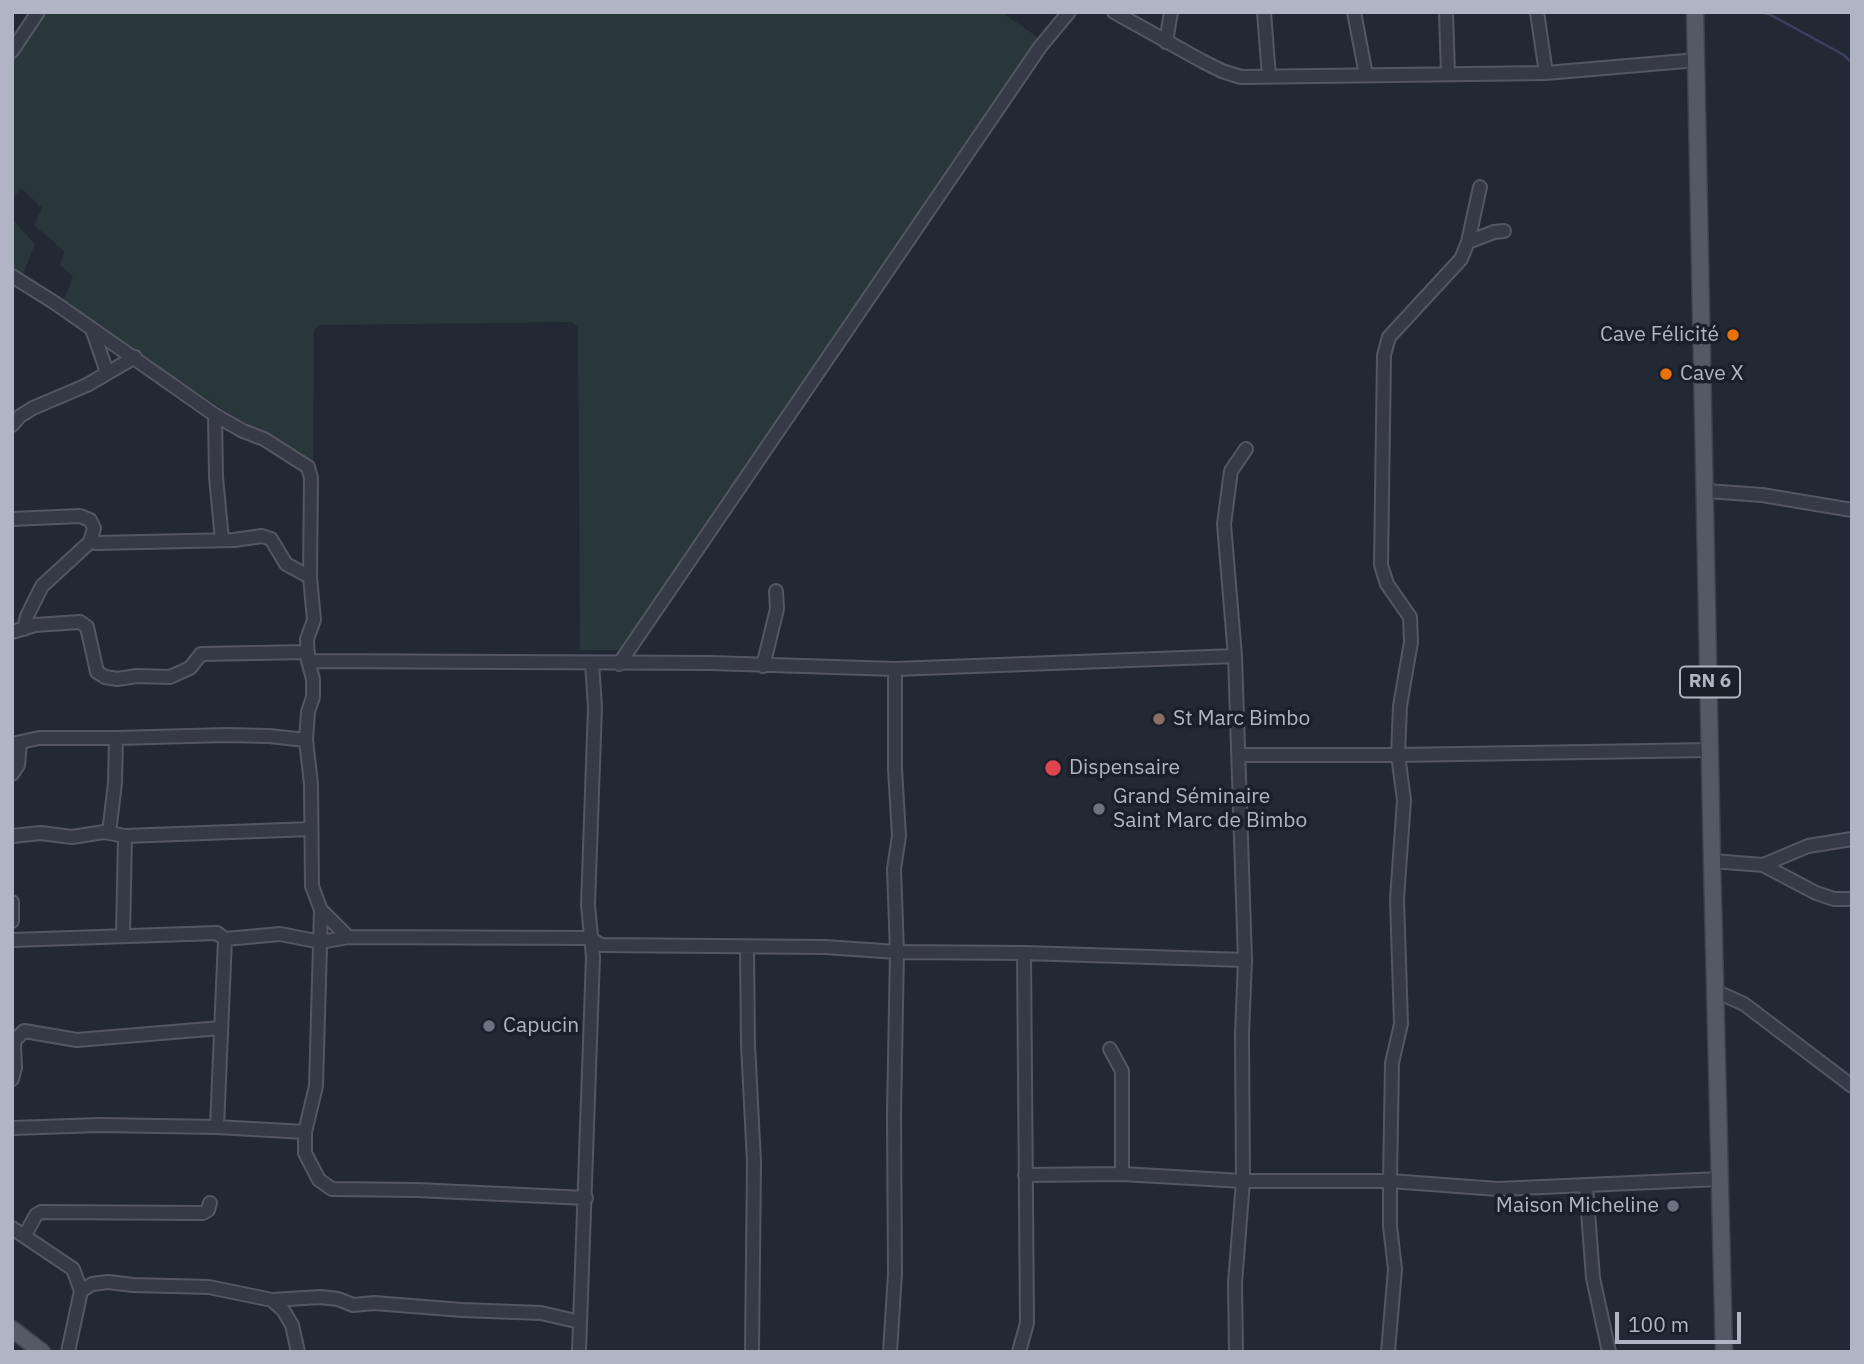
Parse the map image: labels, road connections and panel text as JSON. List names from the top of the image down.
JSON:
{
  "streets": {
    "main road": ["RN 6"]
  },
  "places": [
    "Cave Félicité",
    "Cave X",
    "St Marc Bimbo",
    "Dispensaire",
    "Grand Séminaire Saint Marc de Bimbo",
    "Capucin",
    "Maison Micheline"
  ],
  "scale_bar": "100 m"
}
